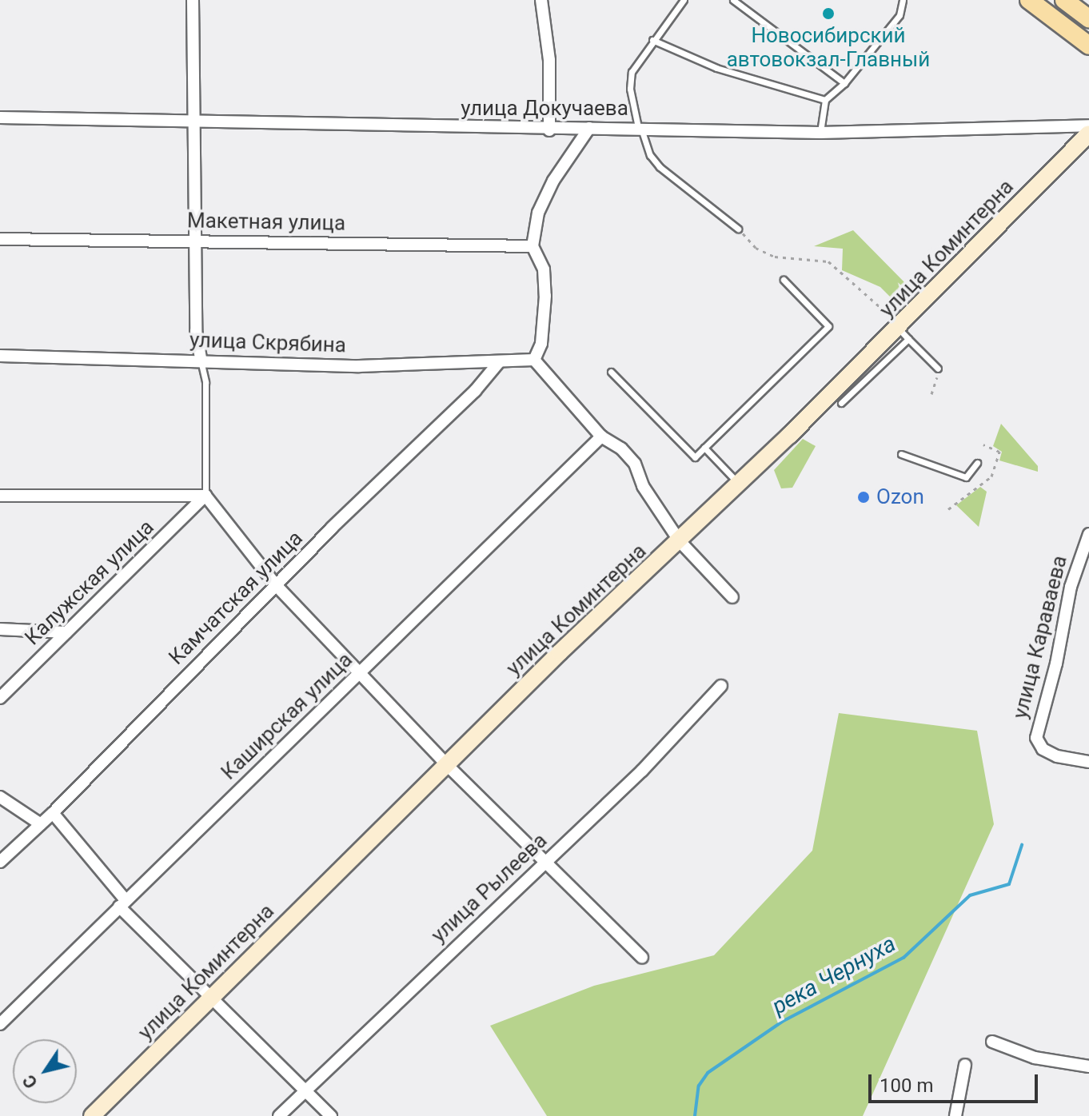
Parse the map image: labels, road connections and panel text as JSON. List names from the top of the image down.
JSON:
{
  "streets": {
    "street": [
      "улица Докучаева",
      "Макетная улица",
      "улица Коминтерна",
      "улица Скрябина",
      "Калужская улица",
      "Камчатская улица",
      "улица Караваева",
      "Каширская улица",
      "улица Рылеева"
    ]
  },
  "crossings": [
    ["улица Скрябина", "Камчатская улица"]
  ],
  "water": ["река Чернуха"],
  "places": ["Новосибирский автовокзал-Главный", "Ozon"],
  "scale_bar": "100 m",
  "north": "bottom left"
}
